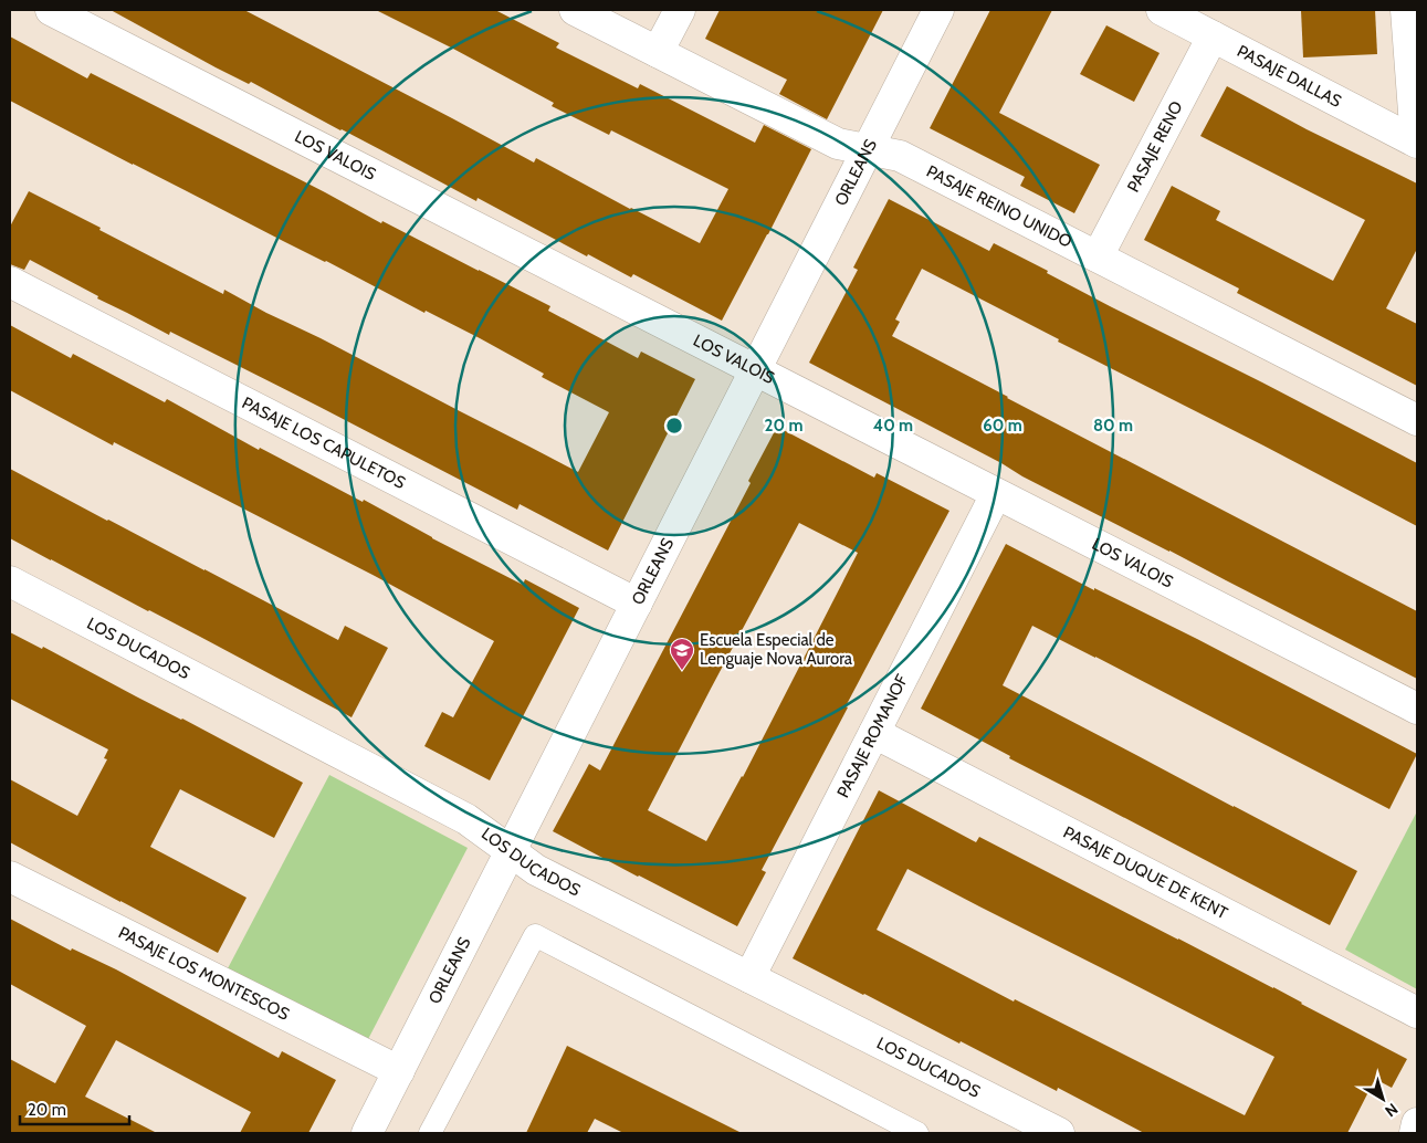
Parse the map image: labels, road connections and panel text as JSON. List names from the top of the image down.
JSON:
{
  "streets": {
    "street": [
      "PASAJE DALLAS",
      "PASAJE RENO",
      "LOS VALOIS",
      "ORLEANS",
      "PASAJE REINO UNIDO",
      "PASAJE LOS CAPULETOS",
      "LOS DUCADOS",
      "PASAJE ROMANOF",
      "PASAJE DUQUE DE KENT",
      "PASAJE LOS MONTESCOS"
    ]
  },
  "crossings": [
    ["PASAJE DALLAS", "PASAJE RENO"],
    ["PASAJE RENO", "PASAJE REINO UNIDO"],
    ["LOS VALOIS", "ORLEANS"],
    ["LOS VALOIS", "PASAJE ROMANOF"],
    ["ORLEANS", "PASAJE REINO UNIDO"],
    ["ORLEANS", "PASAJE LOS CAPULETOS"],
    ["ORLEANS", "LOS DUCADOS"],
    ["ORLEANS", "PASAJE LOS MONTESCOS"],
    ["LOS DUCADOS", "PASAJE ROMANOF"],
    ["PASAJE ROMANOF", "PASAJE DUQUE DE KENT"]
  ],
  "places": {
    "school or university": ["Escuela Especial de Lenguaje Nova Aurora"]
  },
  "scale_bar": "20 m",
  "north": "bottom right",
  "rings": [
    "20 m",
    "40 m",
    "60 m",
    "80 m"
  ]
}
